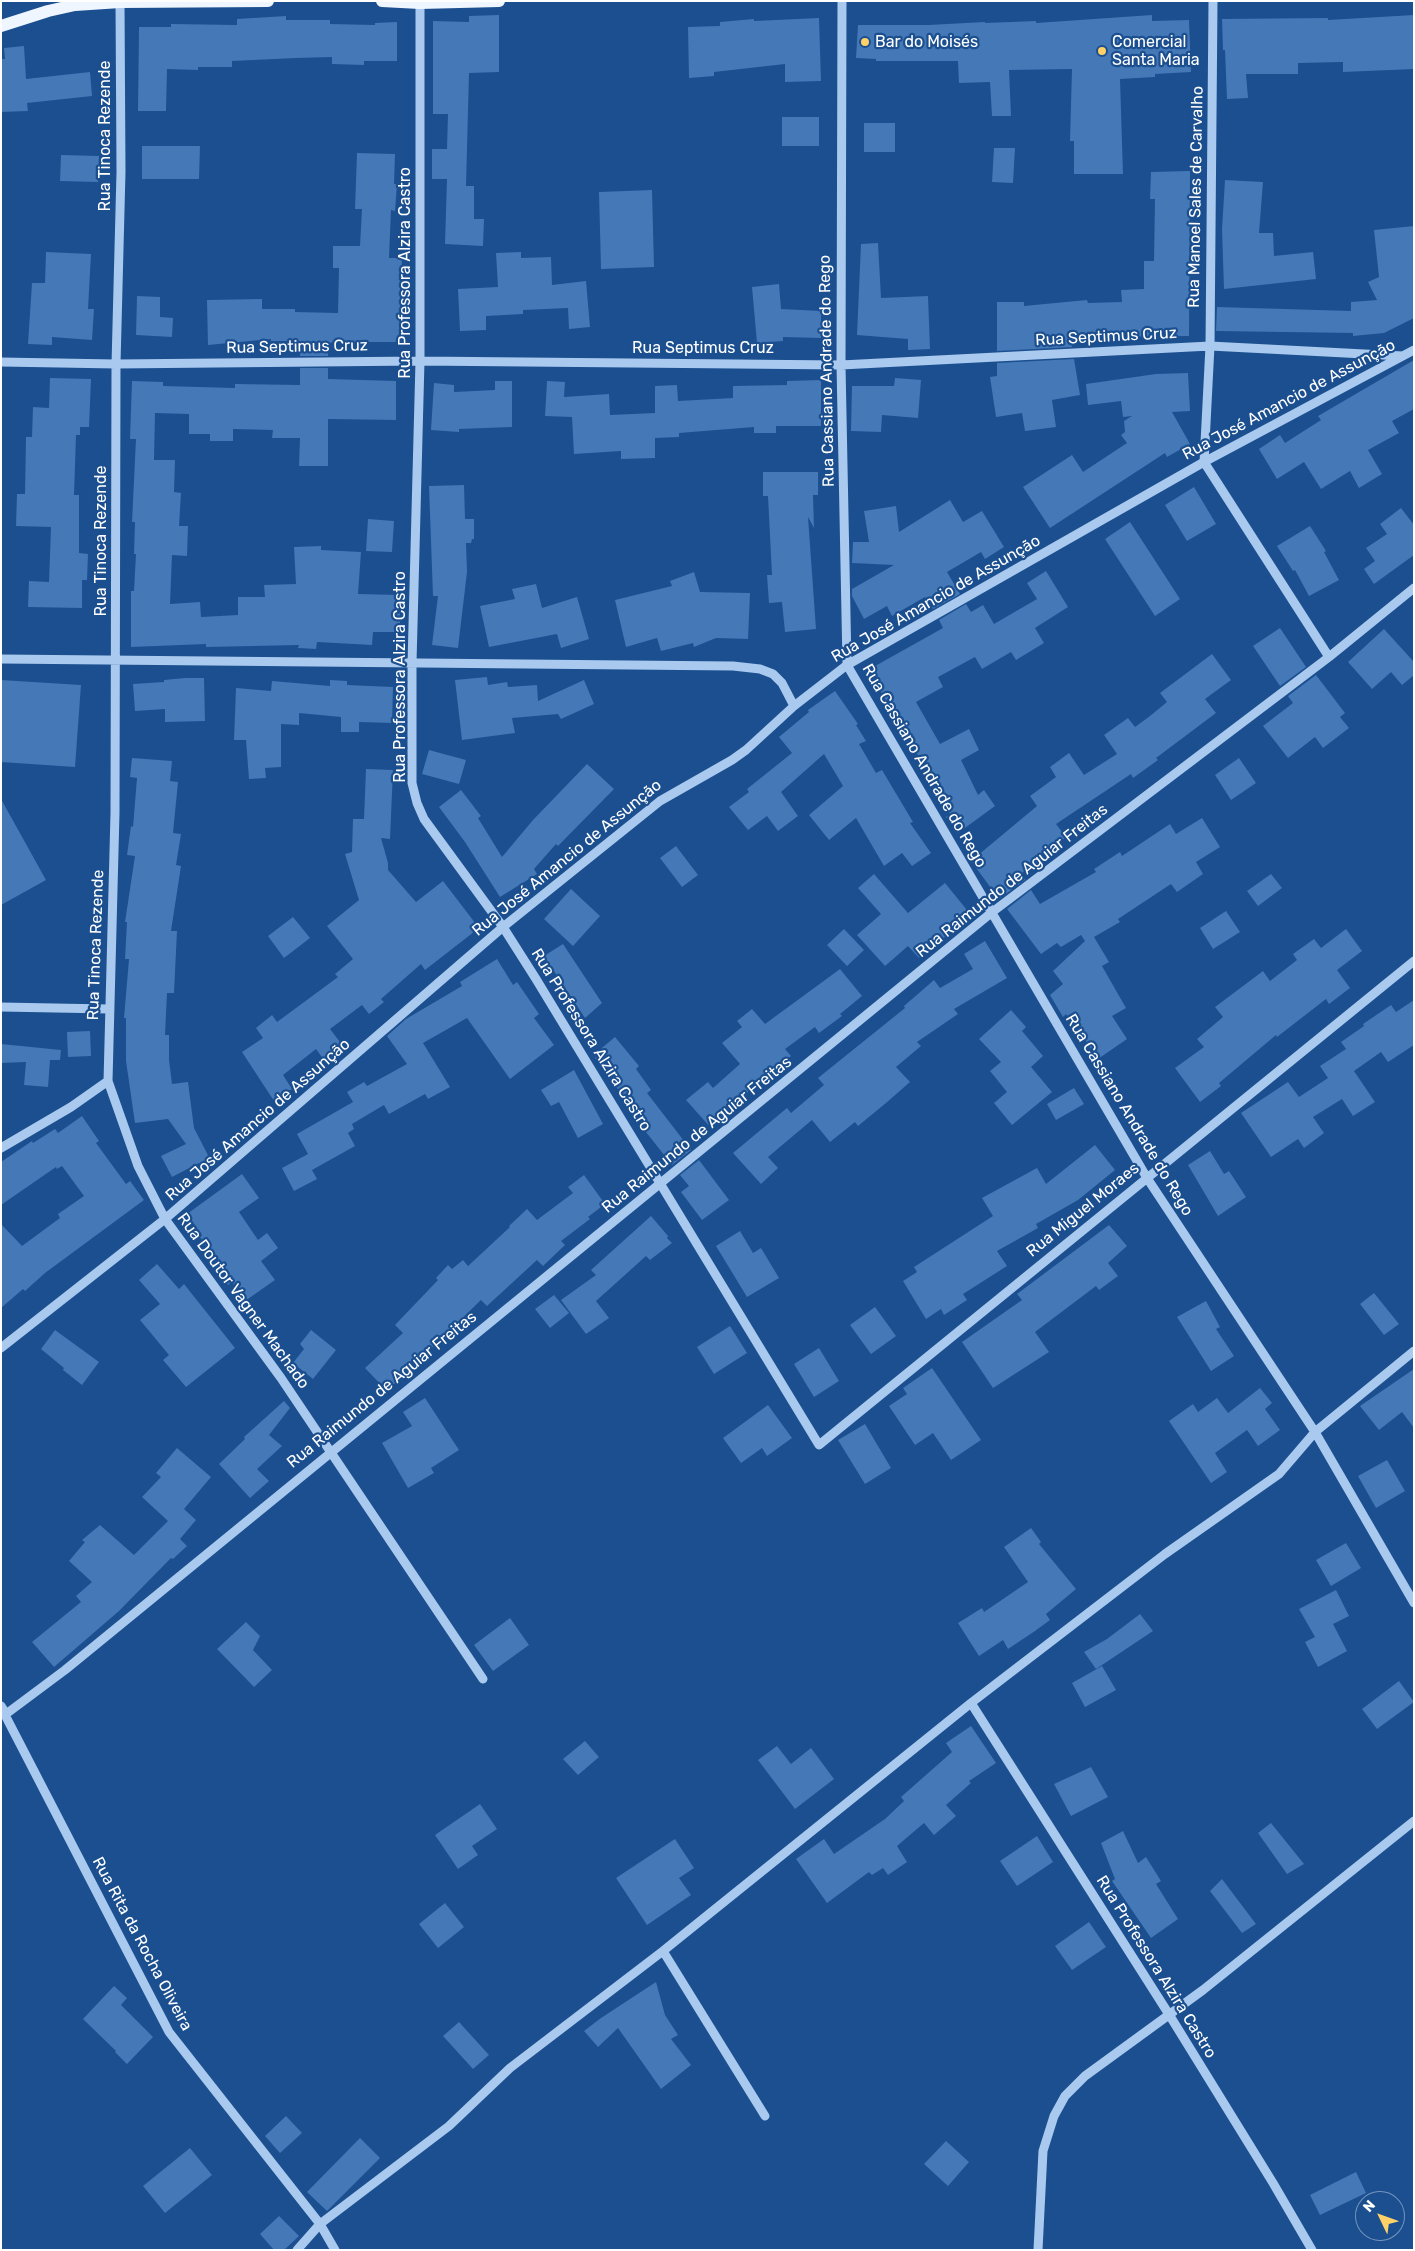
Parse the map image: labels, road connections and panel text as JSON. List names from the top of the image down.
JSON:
{
  "streets": {
    "street": [
      "Rua Tinoca Rezende",
      "Rua Manoel Sales de Carvalho",
      "Rua Professora Alzira Castro",
      "Rua Septimus Cruz",
      "Rua Cassiano Andrade do Rego",
      "Rua José Amancio de Assunção",
      "Rua Raimundo de Aguiar Freitas",
      "Rua Miguel Moraes",
      "Rua Doutor Vagner Machado",
      "Rua Rita da Rocha Oliveira"
    ]
  },
  "crossings": [
    ["Rua Tinoca Rezende", "Rua Septimus Cruz"],
    ["Rua Tinoca Rezende", "Rua Doutor Vagner Machado"],
    ["Rua Manoel Sales de Carvalho", "Rua Septimus Cruz"],
    ["Rua Manoel Sales de Carvalho", "Rua José Amancio de Assunção"],
    ["Rua Professora Alzira Castro", "Rua Septimus Cruz"],
    ["Rua Professora Alzira Castro", "Rua José Amancio de Assunção"],
    ["Rua Professora Alzira Castro", "Rua Raimundo de Aguiar Freitas"],
    ["Rua Professora Alzira Castro", "Rua Miguel Moraes"],
    ["Rua Septimus Cruz", "Rua Cassiano Andrade do Rego"],
    ["Rua Septimus Cruz", "Rua José Amancio de Assunção"],
    ["Rua Cassiano Andrade do Rego", "Rua José Amancio de Assunção"],
    ["Rua Cassiano Andrade do Rego", "Rua Raimundo de Aguiar Freitas"],
    ["Rua Cassiano Andrade do Rego", "Rua Miguel Moraes"],
    ["Rua José Amancio de Assunção", "Rua Doutor Vagner Machado"],
    ["Rua Raimundo de Aguiar Freitas", "Rua Doutor Vagner Machado"],
    ["Rua Raimundo de Aguiar Freitas", "Rua Rita da Rocha Oliveira"]
  ],
  "places": ["Bar do Moisés", "Comercial Santa Maria"],
  "north": "top left"
}
